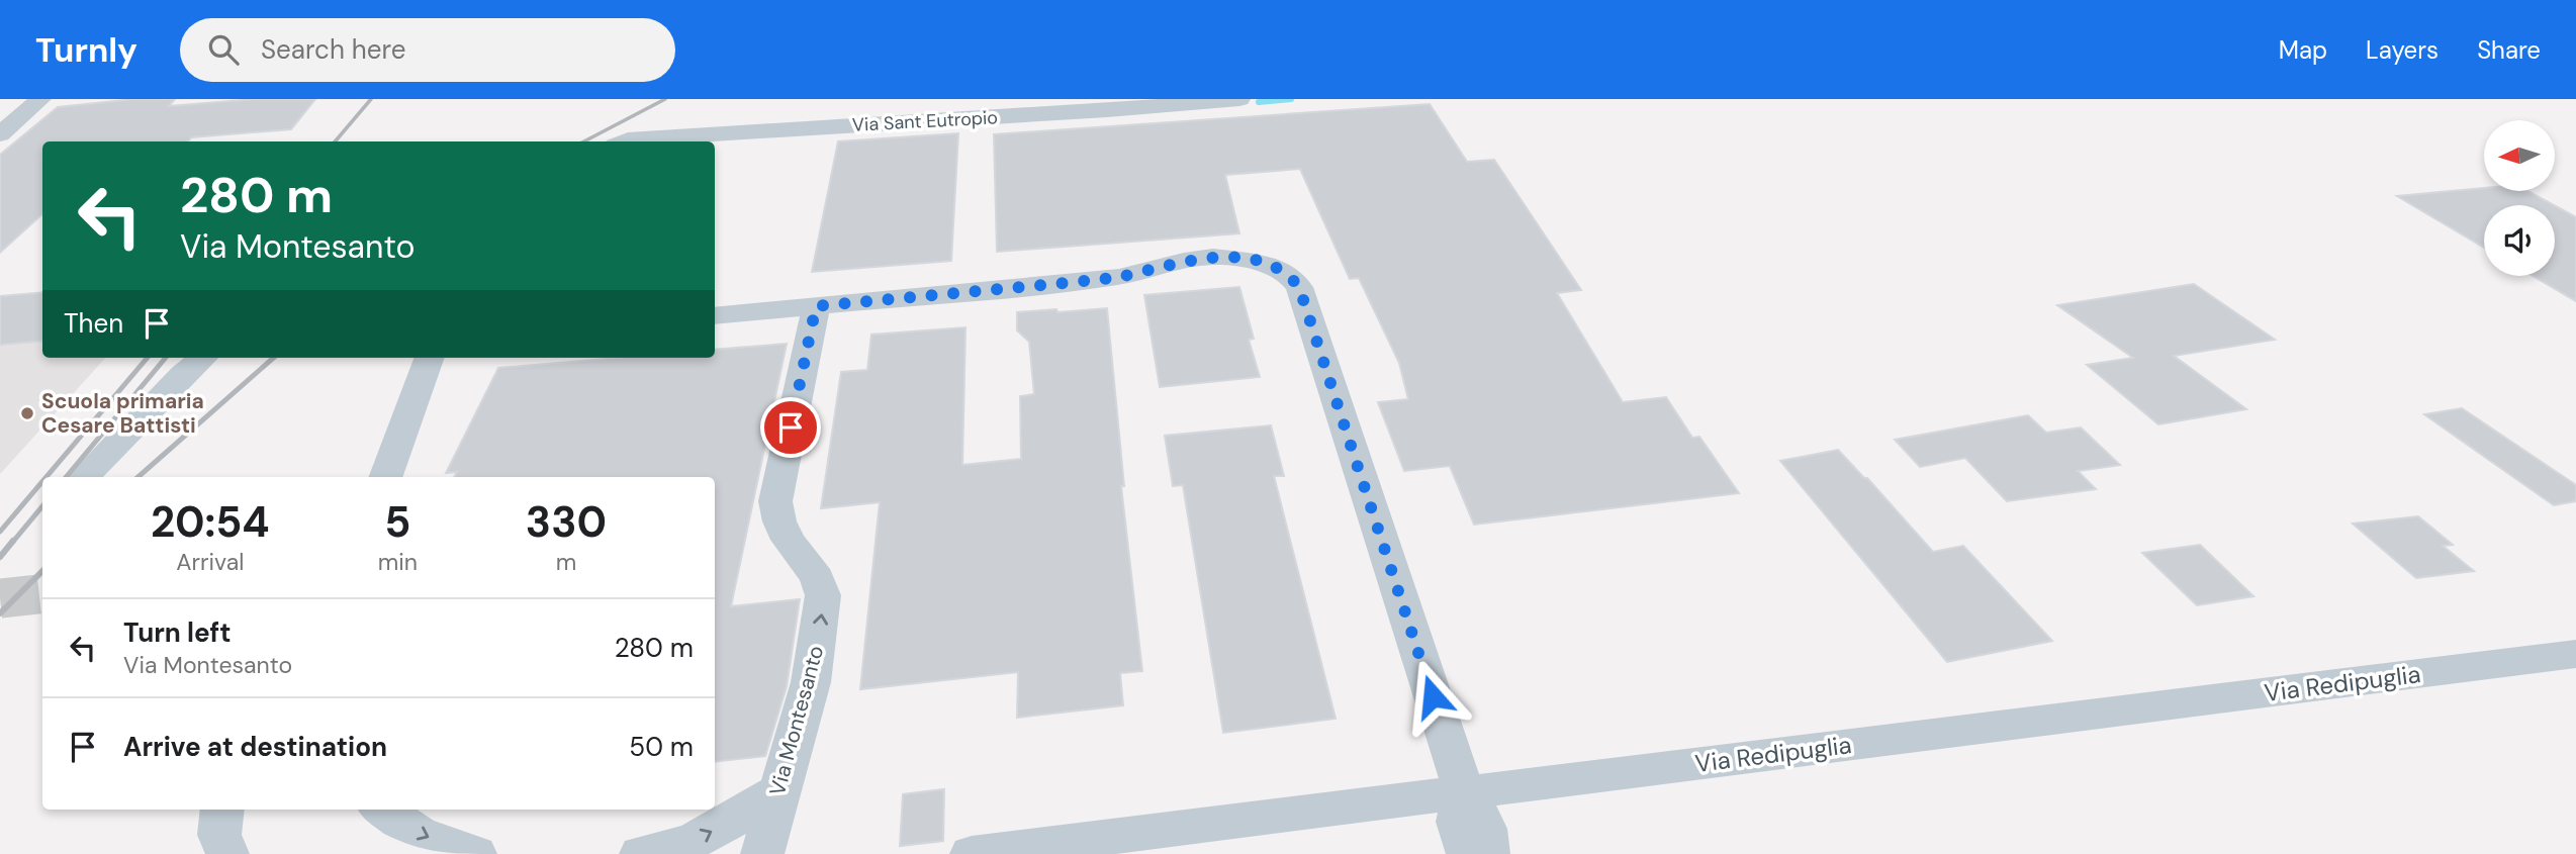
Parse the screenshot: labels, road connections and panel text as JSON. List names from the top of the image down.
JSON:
{
  "streets": {
    "street": ["Via Sant Eutropio", "Via Redipuglia", "Via Montesanto"]
  },
  "one_way": ["Via Montesanto"],
  "places": ["Scuola primaria Cesare Battisti"],
  "north": "left",
  "page": {
    "header": "Turnly",
    "search": "Search here",
    "nav": ["Map", "Layers", "Share"],
    "turn": ["280 m", "Via Montesanto"],
    "then": "Then",
    "eta": [
      "20:54",
      "Arrival",
      "5",
      "min",
      "330",
      "m"
    ],
    "list": [
      {
        "name": "Turn left",
        "note": "Via Montesanto",
        "value": "280 m"
      },
      {
        "name": "Arrive at destination",
        "value": "50 m"
      }
    ]
  }
}
